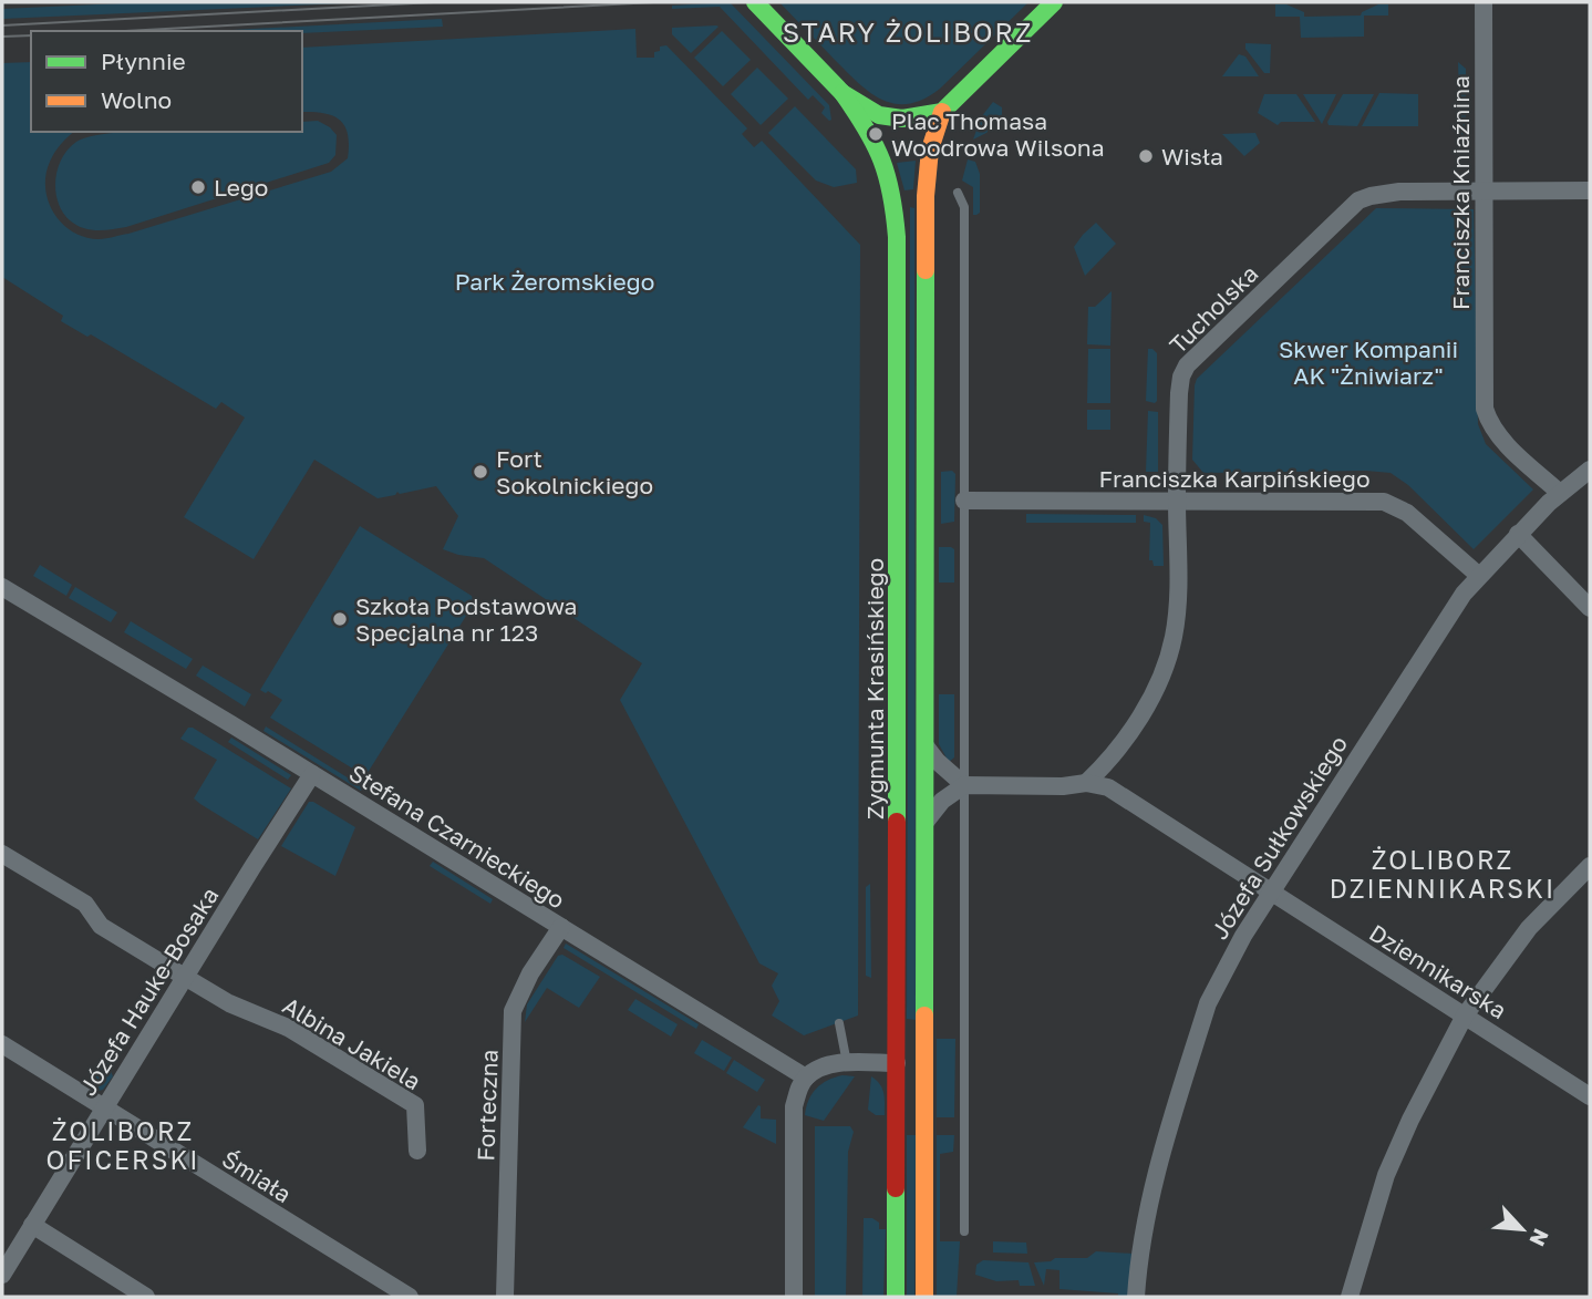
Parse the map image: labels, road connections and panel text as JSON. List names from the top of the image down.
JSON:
{
  "streets": {
    "main road": ["Zygmunta Krasińskiego"],
    "street": [
      "Franciszka Kniaźnina",
      "Tucholska",
      "Franciszka Karpińskiego",
      "Stefana Czarnieckiego",
      "Józefa Sułkowskiego",
      "Dziennikarska",
      "Józefa Hauke-Bosaka",
      "Albina Jakiela",
      "Forteczna",
      "Śmiała"
    ]
  },
  "crossings": [
    ["Franciszka Kniaźnina", "Tucholska"],
    ["Franciszka Kniaźnina", "Józefa Sułkowskiego"],
    ["Tucholska", "Franciszka Karpińskiego"],
    ["Tucholska", "Dziennikarska"],
    ["Franciszka Karpińskiego", "Józefa Sułkowskiego"],
    ["Stefana Czarnieckiego", "Józefa Hauke-Bosaka"],
    ["Stefana Czarnieckiego", "Forteczna"],
    ["Józefa Sułkowskiego", "Dziennikarska"],
    ["Józefa Hauke-Bosaka", "Albina Jakiela"],
    ["Józefa Hauke-Bosaka", "Śmiała"]
  ],
  "districts": ["STARY ŻOLIBORZ", "ŻOLIBORZ DZIENNIKARSKI", "ŻOLIBORZ OFICERSKI"],
  "parks": ["Park Żeromskiego", "Skwer Kompanii AK \"Żniwiarz\""],
  "places": [
    "Plac Thomasa Woodrowa Wilsona",
    "Wisła",
    "Lego",
    "Fort Sokolnickiego",
    "Szkoła Podstawowa Specjalna nr 123"
  ],
  "legend": ["Płynnie", "Wolno"],
  "north": "bottom right"
}
